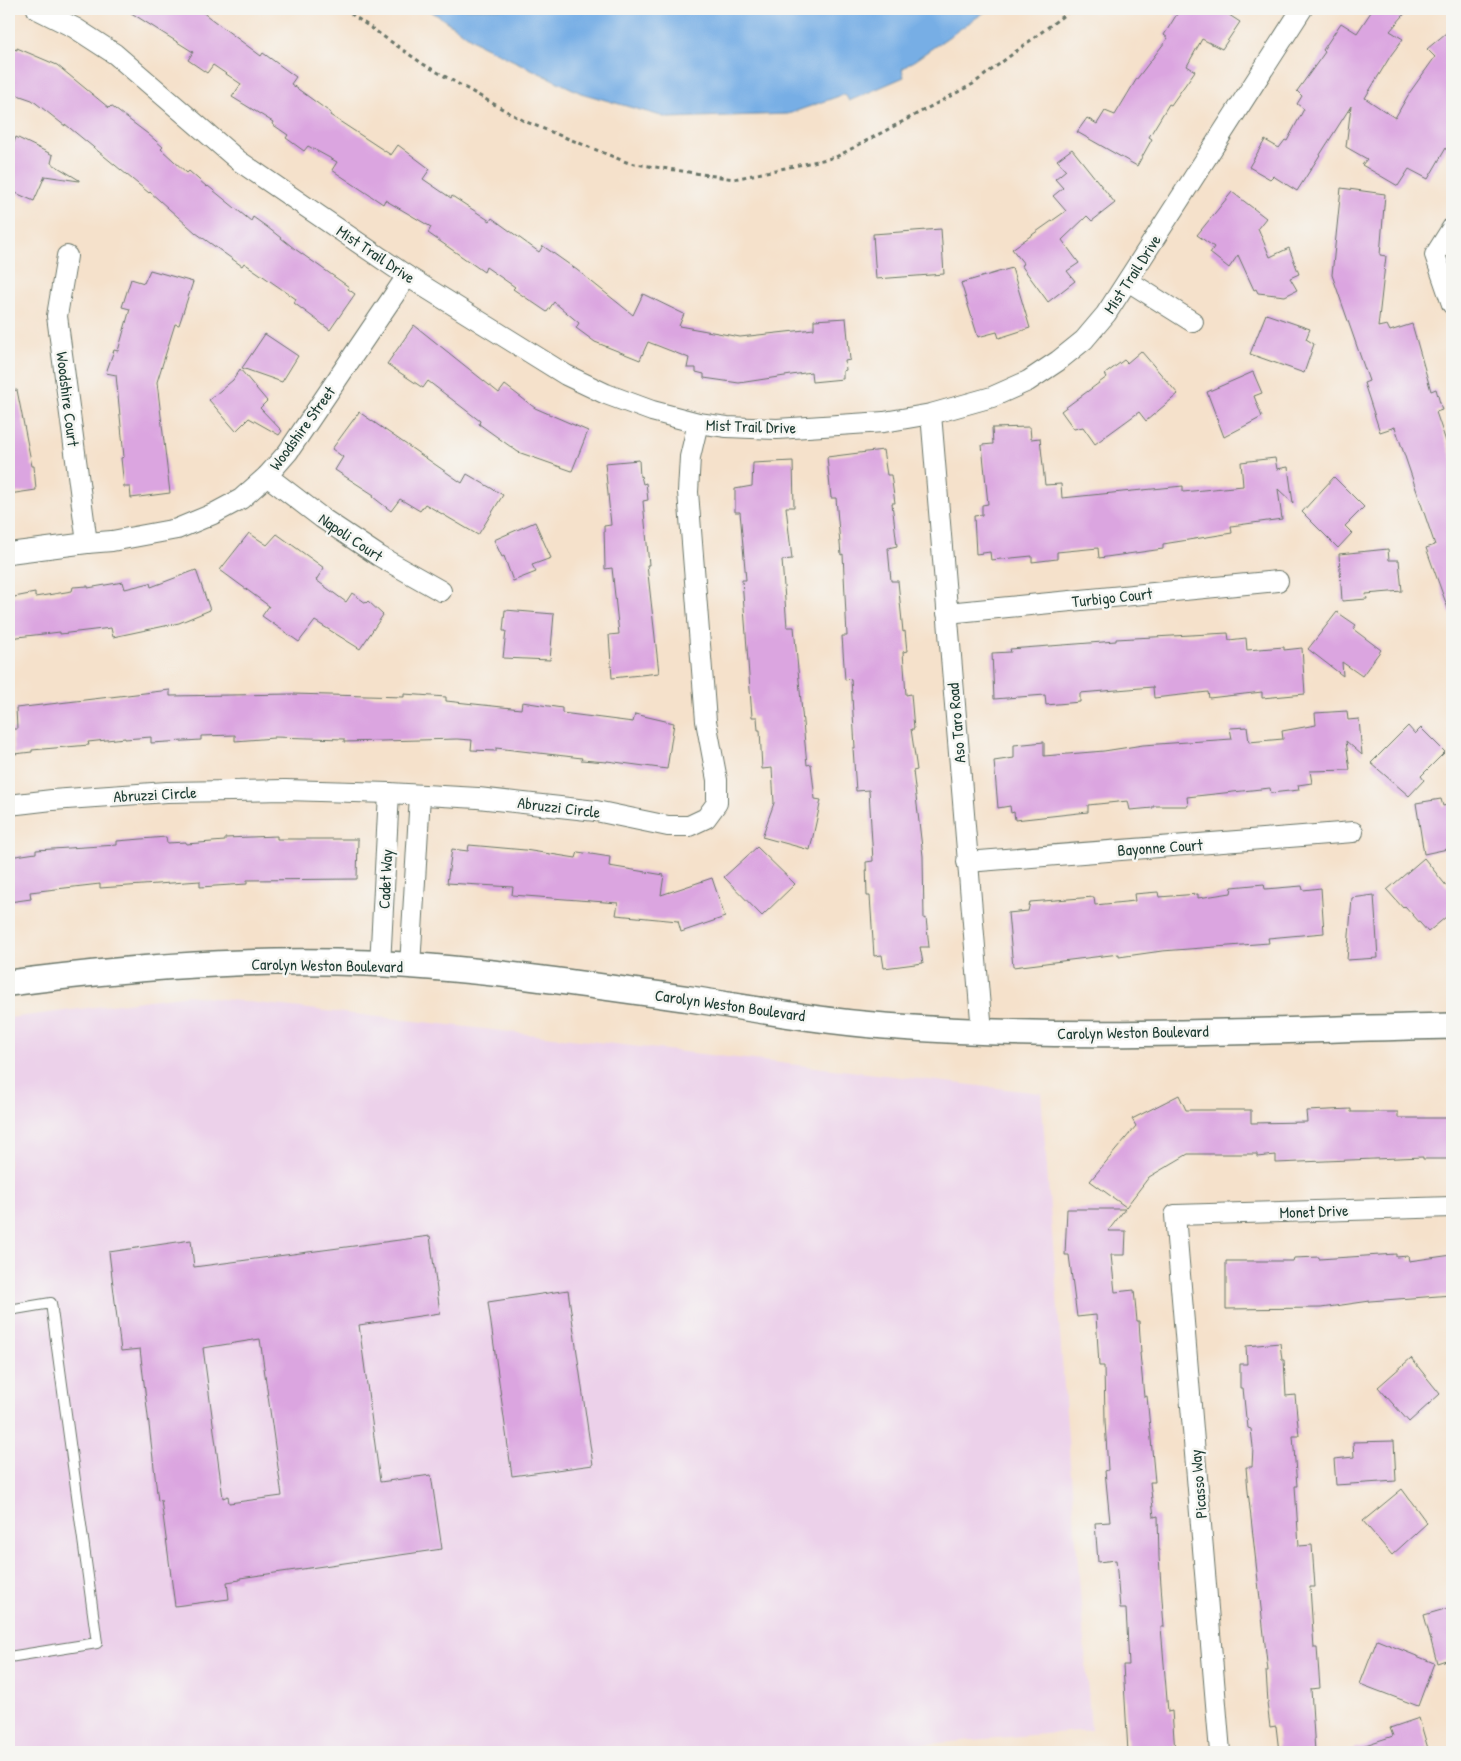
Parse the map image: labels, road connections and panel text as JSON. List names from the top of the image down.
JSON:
{
  "streets": {
    "street": [
      "Mist Trail Drive",
      "Woodshire Court",
      "Woodshire Street",
      "Napoli Court",
      "Turbigo Court",
      "Aso Taro Road",
      "Abruzzi Circle",
      "Bayonne Court",
      "Cadet Way",
      "Carolyn Weston Boulevard",
      "Monet Drive",
      "Picasso Way"
    ]
  },
  "crossings": [
    ["Mist Trail Drive", "Woodshire Street"],
    ["Mist Trail Drive", "Aso Taro Road"],
    ["Mist Trail Drive", "Abruzzi Circle"],
    ["Woodshire Court", "Woodshire Street"],
    ["Woodshire Street", "Napoli Court"],
    ["Turbigo Court", "Aso Taro Road"],
    ["Aso Taro Road", "Bayonne Court"],
    ["Aso Taro Road", "Carolyn Weston Boulevard"],
    ["Abruzzi Circle", "Cadet Way"],
    ["Cadet Way", "Carolyn Weston Boulevard"],
    ["Monet Drive", "Picasso Way"]
  ]
}
